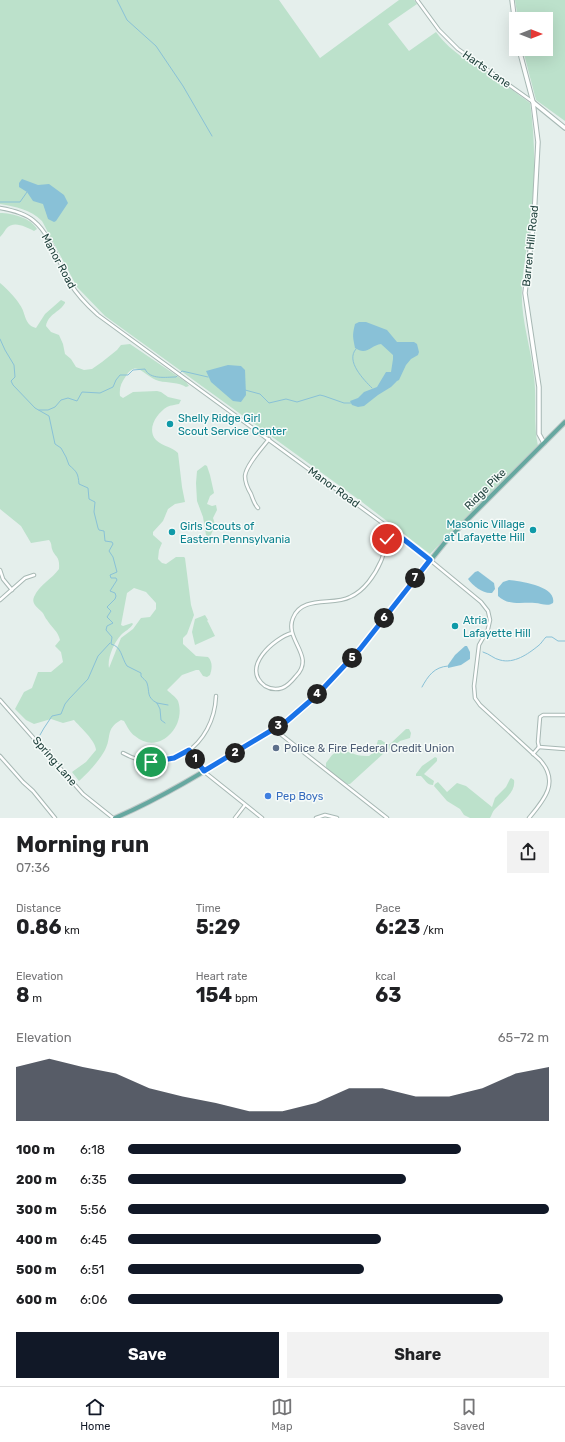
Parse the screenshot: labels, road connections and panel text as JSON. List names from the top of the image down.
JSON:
{
  "streets": {
    "main road": ["Ridge Pike"],
    "street": [
      "Harts Lane",
      "Barren Hill Road",
      "Manor Road",
      "Spring Lane"
    ]
  },
  "crossings": [
    ["Harts Lane", "Barren Hill Road"],
    ["Barren Hill Road", "Ridge Pike"],
    ["Manor Road", "Ridge Pike"],
    ["Ridge Pike", "Spring Lane"]
  ],
  "places": [
    "Shelly Ridge Girl Scout Service Center",
    "Masonic Village at Lafayette Hill",
    "Girls Scouts of Eastern Pennsylvania",
    "Atria Lafayette Hill",
    "Police & Fire Federal Credit Union",
    "Pep Boys"
  ],
  "north": "right",
  "page": {
    "pins": [
      "7",
      "6",
      "5",
      "4",
      "3",
      "2",
      "1"
    ],
    "heading": ["Morning run", "07:36"],
    "stats": [
      ["Distance", "0.86 km"],
      ["Time", "5:29"],
      ["Pace", "6:23 /km"],
      ["Elevation", "8 m"],
      ["Heart rate", "154 bpm"],
      ["kcal", "63"]
    ],
    "chart": ["Elevation", "65–72 m"],
    "list": [
      {
        "name": "100 m",
        "note": "6:18"
      },
      {
        "name": "200 m",
        "note": "6:35"
      },
      {
        "name": "300 m",
        "note": "5:56"
      },
      {
        "name": "400 m",
        "note": "6:45"
      },
      {
        "name": "500 m",
        "note": "6:51"
      },
      {
        "name": "600 m",
        "note": "6:06"
      }
    ],
    "buttons": ["Save", "Share"],
    "tabs": ["Home", "Map", "Saved"]
  }
}
